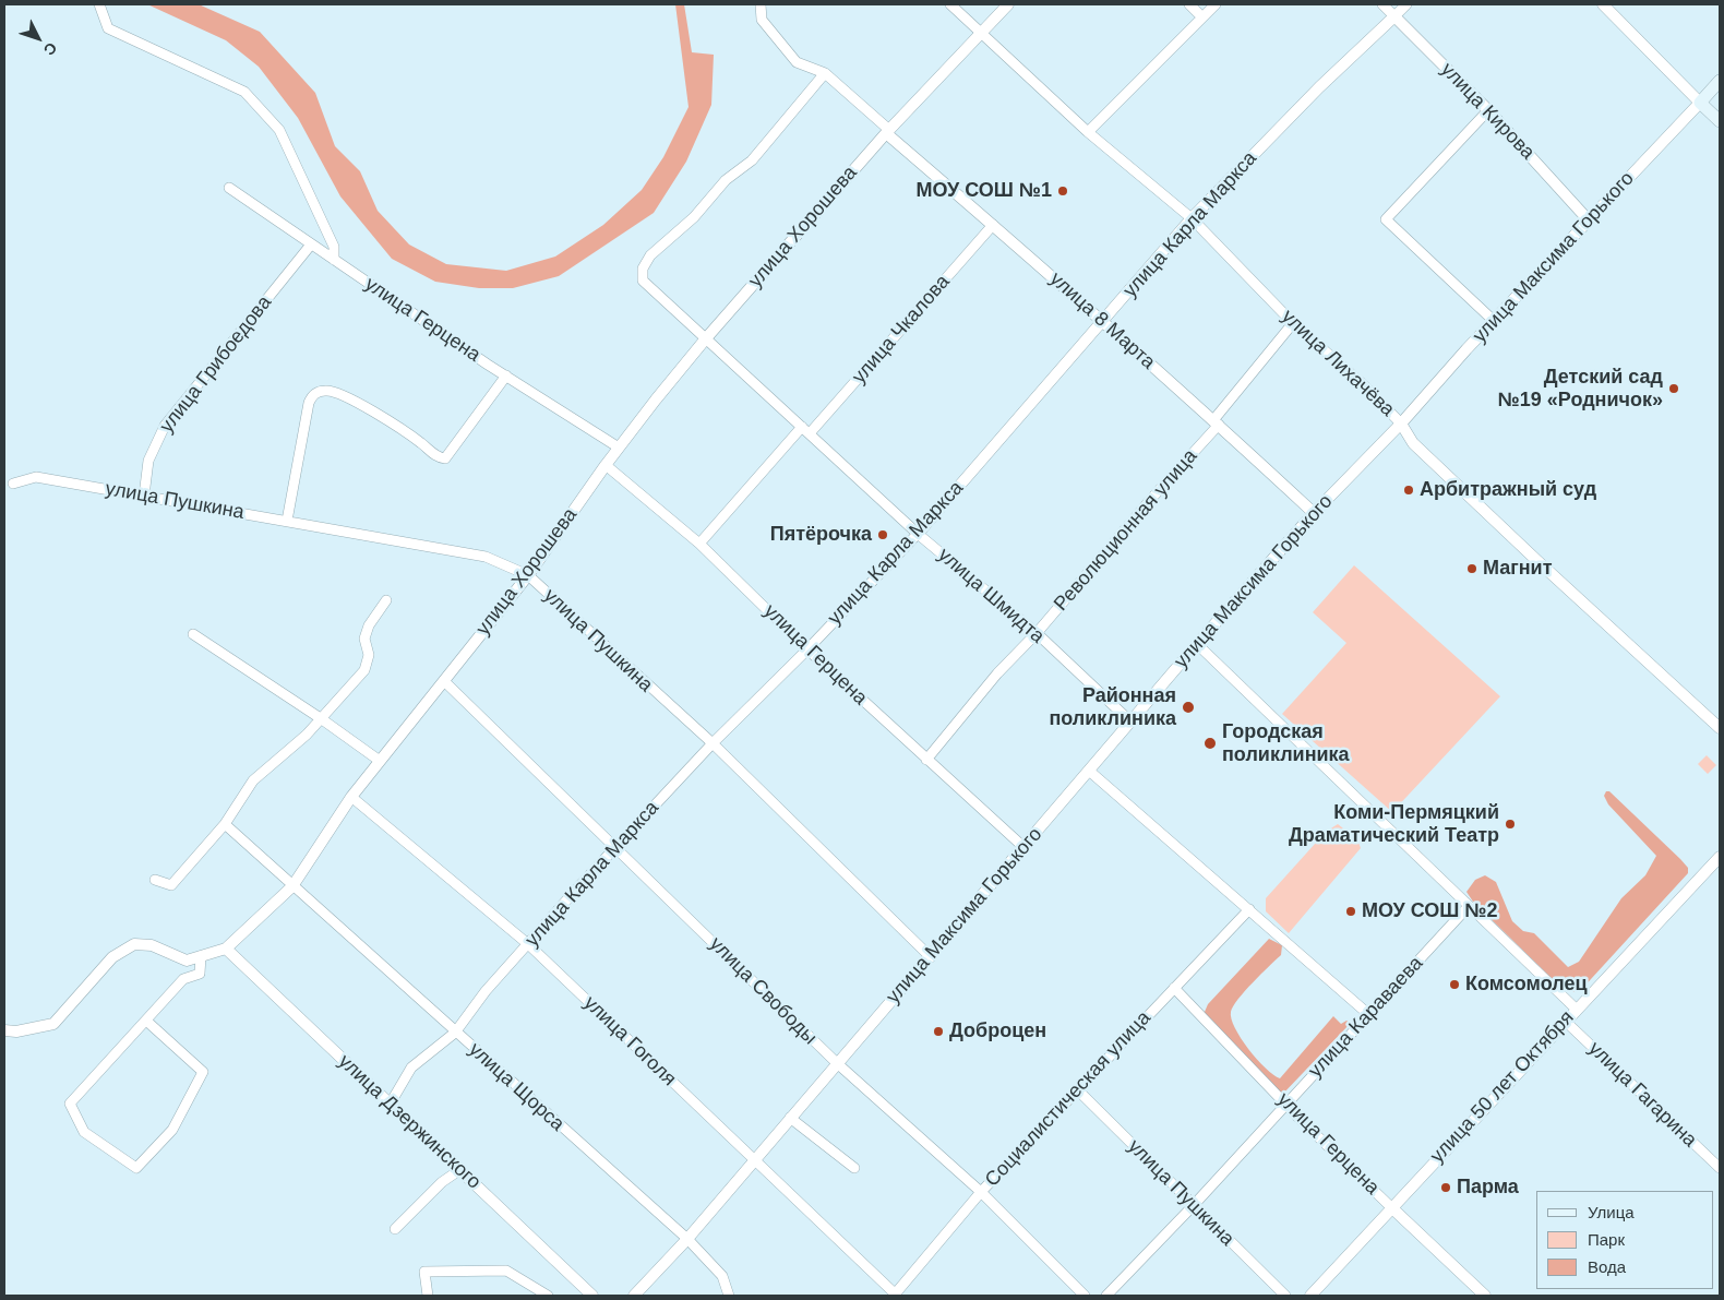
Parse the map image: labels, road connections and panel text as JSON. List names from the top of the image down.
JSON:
{
  "streets": {
    "main road": ["улица Максима Горького"],
    "street": [
      "улица Кирова",
      "улица Карла Маркса",
      "улица Хорошева",
      "улица Герцена",
      "улица 8 Марта",
      "улица Чкалова",
      "улица Лихачёва",
      "улица Грибоедова",
      "улица Пушкина",
      "Революционная улица",
      "улица Шмидта",
      "улица Свободы",
      "улица Караваева",
      "улица Гоголя",
      "улица Щорса",
      "улица 50 лет Октября",
      "улица Гагарина",
      "Социалистическая улица",
      "улица Дзержинского"
    ]
  },
  "crossings": [
    ["улица Кирова", "улица Карла Маркса"],
    ["улица Кирова", "улица Максима Горького"],
    ["улица Карла Маркса", "улица Герцена"],
    ["улица Карла Маркса", "улица 8 Марта"],
    ["улица Карла Маркса", "улица Лихачёва"],
    ["улица Карла Маркса", "улица Пушкина"],
    ["улица Карла Маркса", "улица Шмидта"],
    ["улица Карла Маркса", "улица Свободы"],
    ["улица Карла Маркса", "улица Гоголя"],
    ["улица Карла Маркса", "улица Щорса"],
    ["улица Карла Маркса", "улица Дзержинского"],
    ["улица Хорошева", "улица Герцена"],
    ["улица Хорошева", "улица 8 Марта"],
    ["улица Хорошева", "улица Лихачёва"],
    ["улица Хорошева", "улица Пушкина"],
    ["улица Хорошева", "улица Шмидта"],
    ["улица Хорошева", "улица Свободы"],
    ["улица Хорошева", "улица Гоголя"],
    ["улица Хорошева", "улица Щорса"],
    ["улица Хорошева", "улица Дзержинского"],
    ["улица Максима Горького", "улица Герцена"],
    ["улица Максима Горького", "улица 8 Марта"],
    ["улица Максима Горького", "улица Лихачёва"],
    ["улица Максима Горького", "улица Пушкина"],
    ["улица Максима Горького", "улица Шмидта"],
    ["улица Максима Горького", "улица Свободы"],
    ["улица Максима Горького", "улица Гоголя"],
    ["улица Максима Горького", "улица Щорса"],
    ["улица Герцена", "улица Чкалова"],
    ["улица Герцена", "улица Грибоедова"],
    ["улица Герцена", "Революционная улица"],
    ["улица Герцена", "улица Караваева"],
    ["улица Герцена", "улица 50 лет Октября"],
    ["улица Герцена", "Социалистическая улица"],
    ["улица 8 Марта", "улица Чкалова"],
    ["улица 8 Марта", "Революционная улица"],
    ["улица Чкалова", "улица Шмидта"],
    ["улица Лихачёва", "Революционная улица"],
    ["улица Грибоедова", "улица Пушкина"],
    ["улица Пушкина", "улица Караваева"],
    ["улица Пушкина", "Социалистическая улица"],
    ["Революционная улица", "улица Шмидта"],
    ["улица Свободы", "Социалистическая улица"],
    ["улица Гоголя", "Социалистическая улица"],
    ["улица 50 лет Октября", "улица Гагарина"]
  ],
  "places": [
    "МОУ СОШ №1",
    "Детский сад №19 «Родничок»",
    "Арбитражный суд",
    "Пятёрочка",
    "Магнит",
    "Районная поликлиника",
    "Городская поликлиника",
    "Коми-Пермяцкий Драматический Театр",
    "МОУ СОШ №2",
    "Комсомолец",
    "Доброцен",
    "Парма"
  ],
  "legend": ["Улица", "Парк", "Вода"],
  "north": "bottom right"
}
